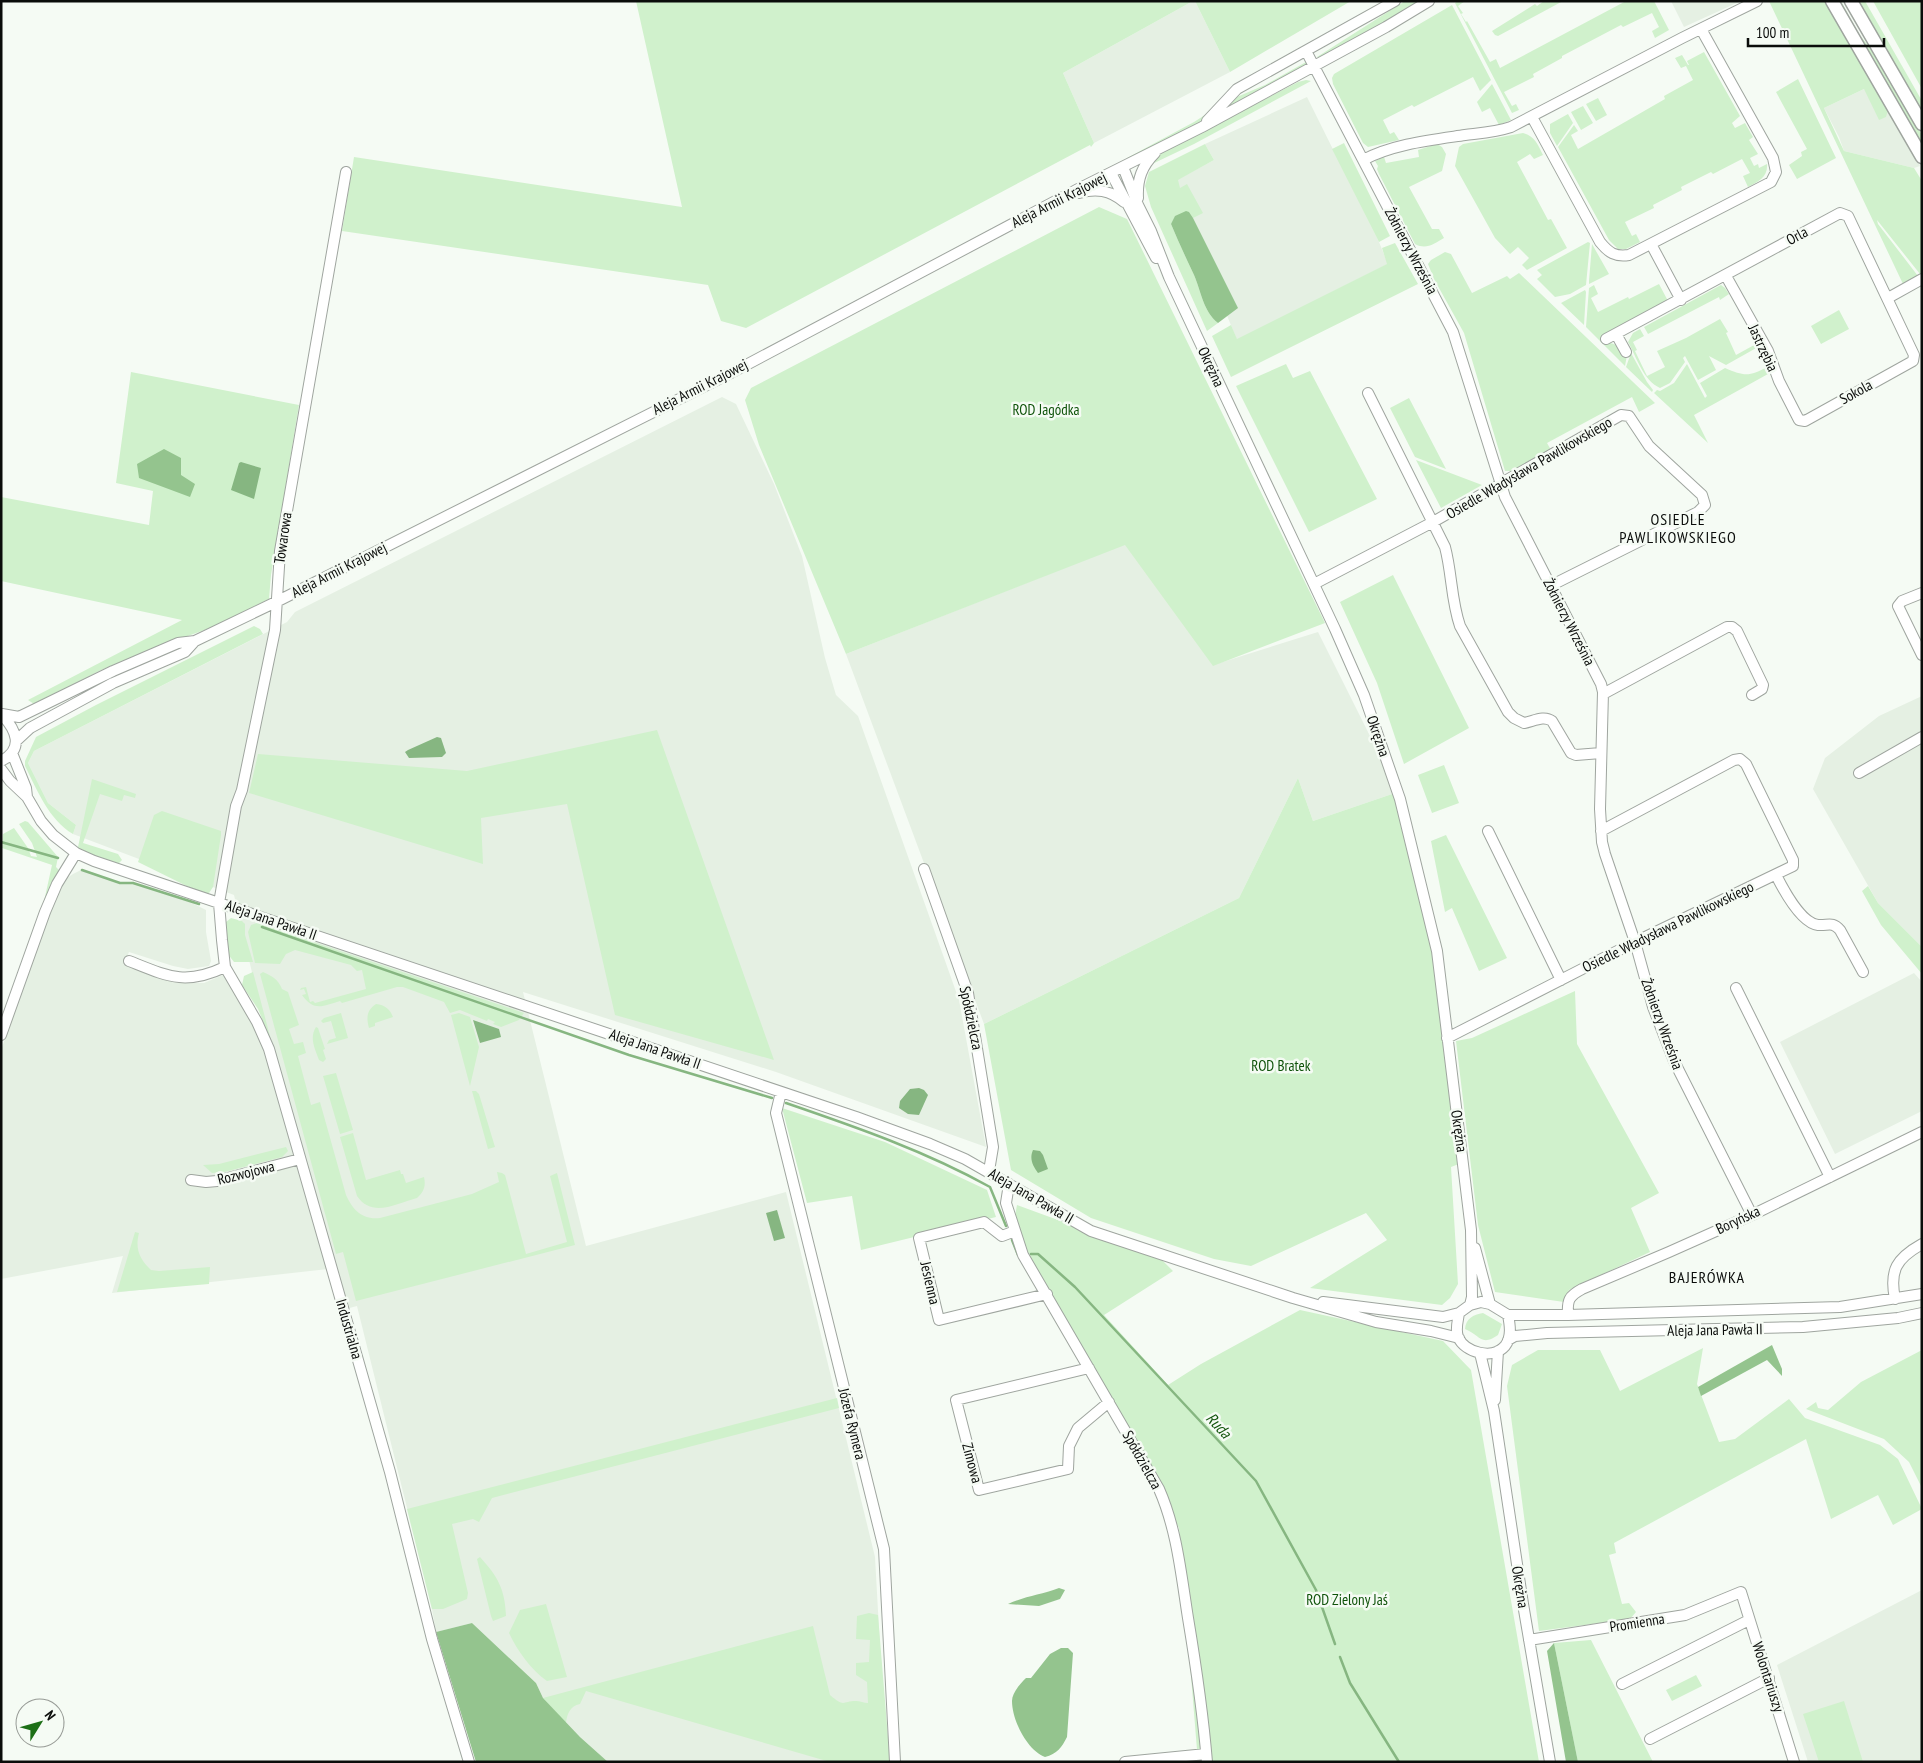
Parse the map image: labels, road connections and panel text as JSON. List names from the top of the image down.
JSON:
{
  "streets": {
    "street": [
      "Aleja Armii Krajowej",
      "Orla",
      "Żołnierzy Września",
      "Jastrzębia",
      "Okrężna",
      "Sokola",
      "Osiedle Władysława Pawlikowskiego",
      "Towarowa",
      "Aleja Jana Pawła II",
      "Spółdzielcza",
      "Rozwojowa",
      "Boryńska",
      "Jesienna",
      "Industrialna",
      "Józefa Rymera",
      "Zimowa",
      "Promienna",
      "Wolontariuszy"
    ]
  },
  "crossings": [
    ["Aleja Armii Krajowej", "Żołnierzy Września"],
    ["Aleja Armii Krajowej", "Okrężna"],
    ["Aleja Armii Krajowej", "Towarowa"],
    ["Orla", "Jastrzębia"],
    ["Orla", "Sokola"],
    ["Żołnierzy Września", "Osiedle Władysława Pawlikowskiego"],
    ["Żołnierzy Września", "Boryńska"],
    ["Jastrzębia", "Sokola"],
    ["Okrężna", "Osiedle Władysława Pawlikowskiego"],
    ["Okrężna", "Aleja Jana Pawła II"],
    ["Okrężna", "Promienna"],
    ["Towarowa", "Aleja Jana Pawła II"],
    ["Towarowa", "Industrialna"],
    ["Aleja Jana Pawła II", "Spółdzielcza"],
    ["Aleja Jana Pawła II", "Boryńska"],
    ["Aleja Jana Pawła II", "Industrialna"],
    ["Aleja Jana Pawła II", "Józefa Rymera"],
    ["Spółdzielcza", "Jesienna"],
    ["Spółdzielcza", "Zimowa"],
    ["Rozwojowa", "Industrialna"],
    ["Promienna", "Wolontariuszy"]
  ],
  "districts": ["OSIEDLE PAWLIKOWSKIEGO", "BAJERÓWKA"],
  "water": ["Ruda"],
  "parks": ["ROD Jagódka", "ROD Bratek", "ROD Zielony Jaś"],
  "scale_bar": "100 m",
  "north": "top right"
}
